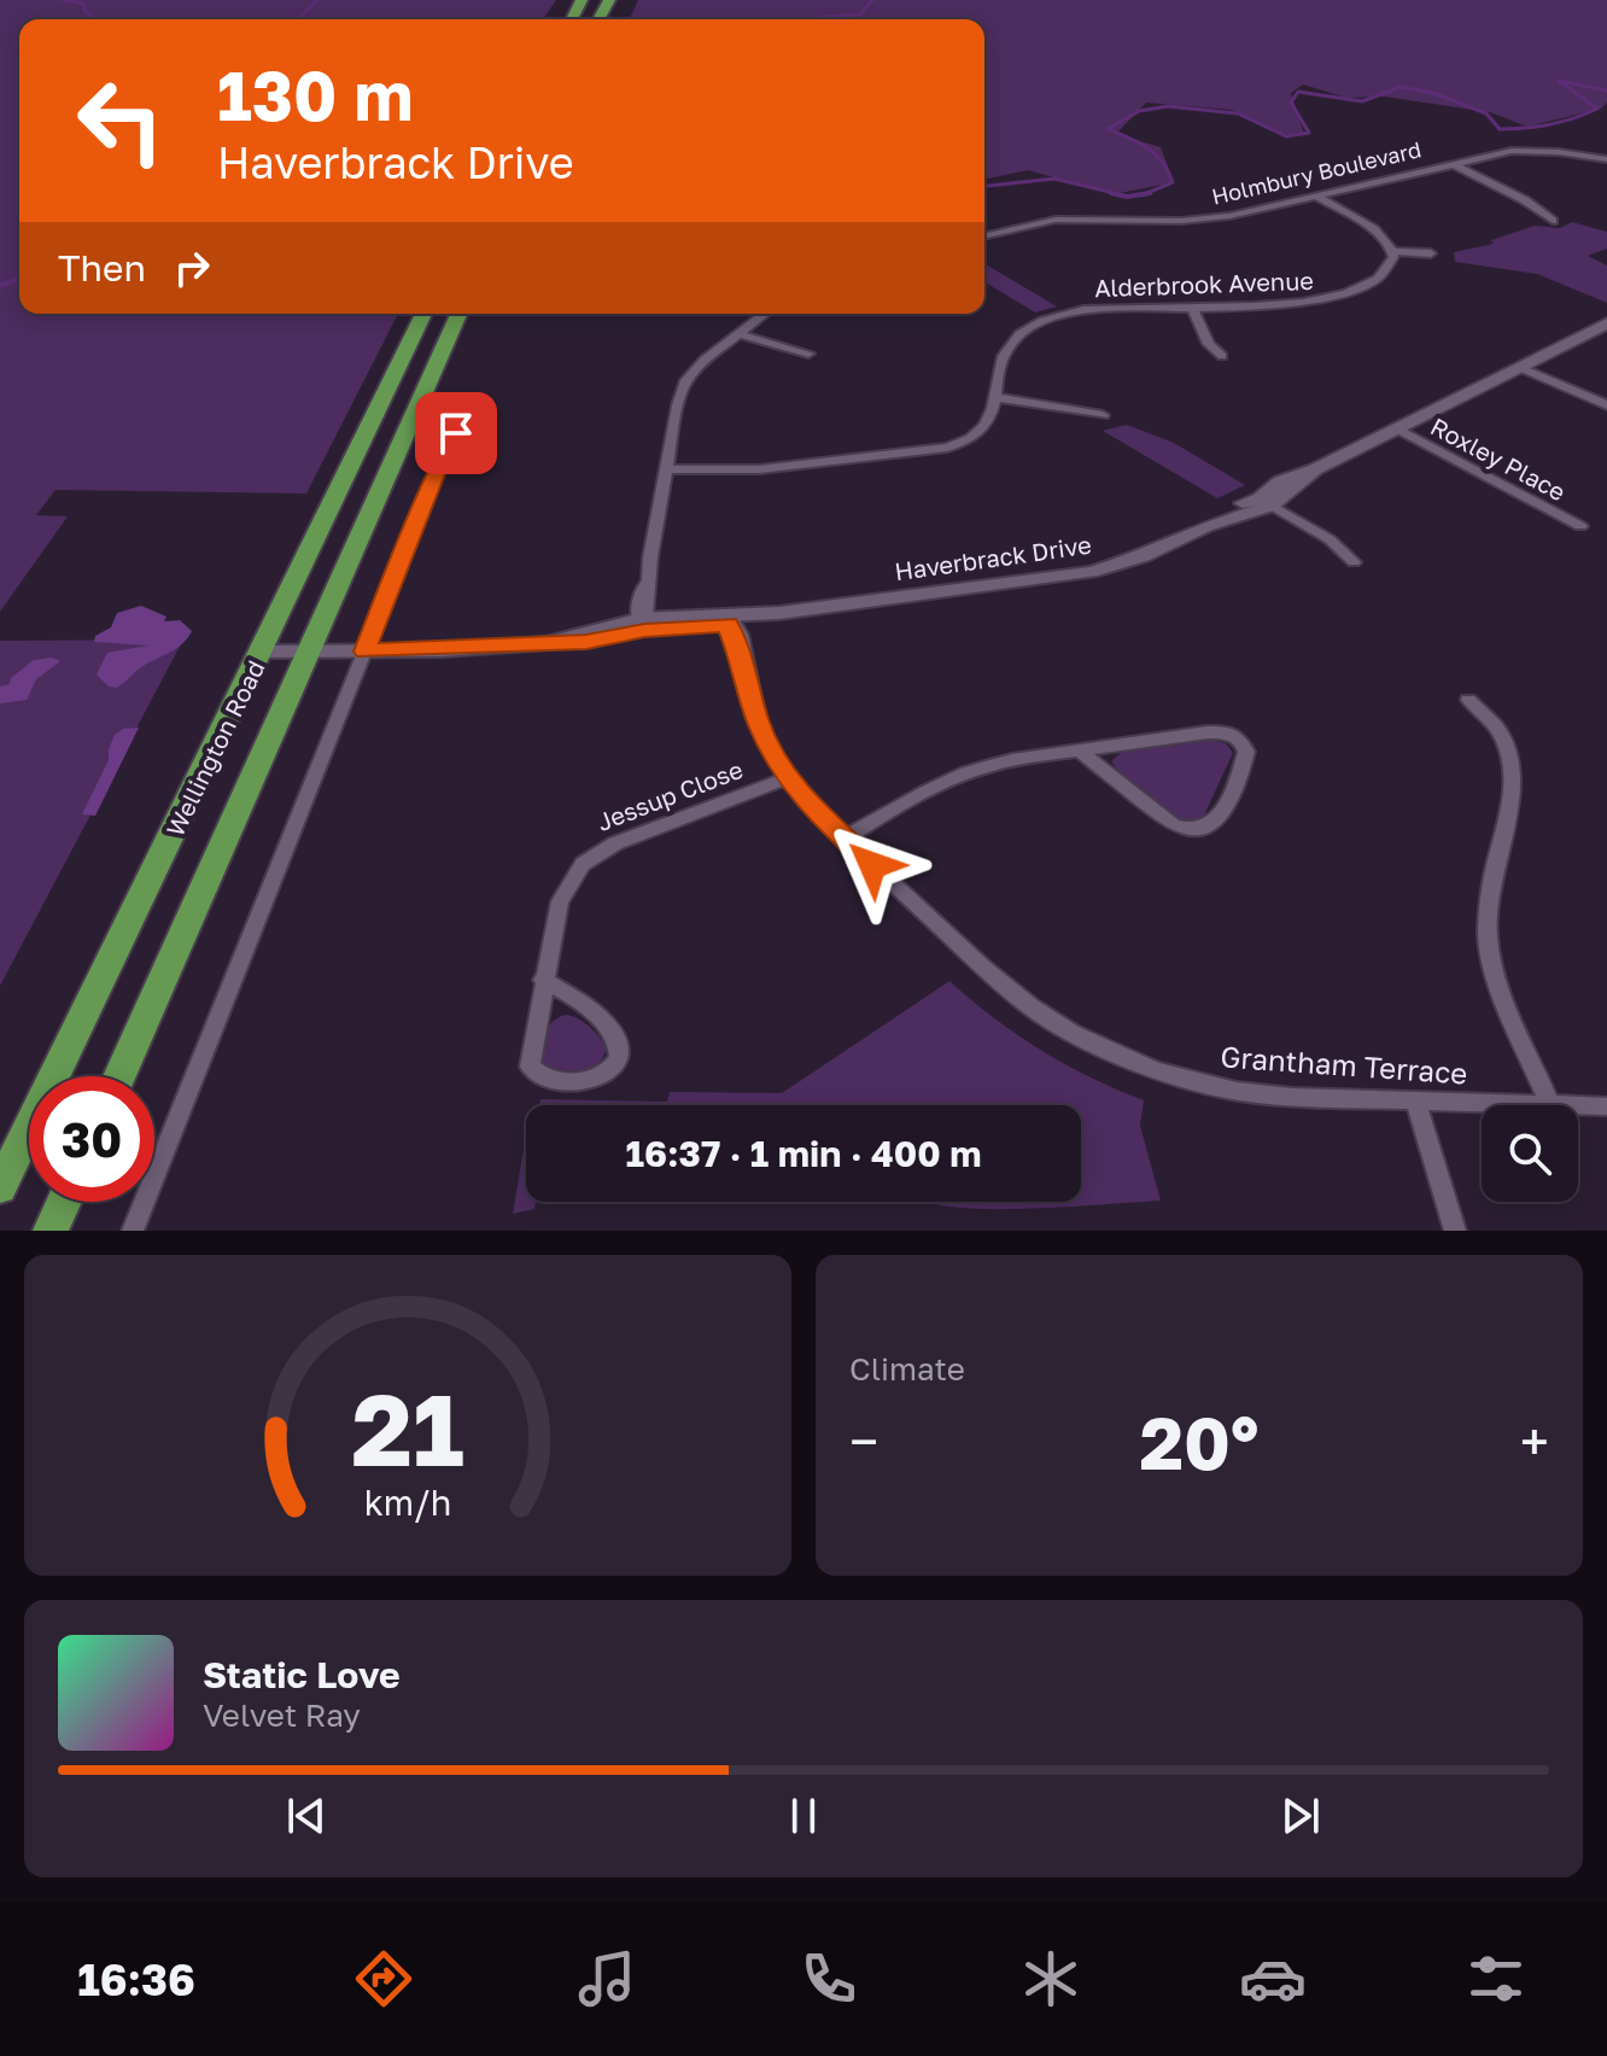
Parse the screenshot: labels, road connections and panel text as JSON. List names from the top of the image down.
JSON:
{
  "streets": {
    "highway": ["Wellington Road"],
    "street": [
      "Holmbury Boulevard",
      "Alderbrook Avenue",
      "Roxley Place",
      "Haverbrack Drive",
      "Jessup Close",
      "Grantham Terrace"
    ]
  },
  "crossings": [
    ["Roxley Place", "Haverbrack Drive"],
    ["Haverbrack Drive", "Wellington Road"],
    ["Haverbrack Drive", "Grantham Terrace"],
    ["Jessup Close", "Grantham Terrace"]
  ],
  "page": {
    "turn": ["130 m", "Haverbrack Drive"],
    "then": "Then",
    "limit": "30",
    "trip": "16:37 · 1 min · 400 m",
    "tile": "Climate",
    "heat": ["−", "20°", "+"],
    "song": ["Static Love", "Velvet Ray"],
    "tabs": "16:36",
    "gauge": ["21", "km/h"]
  }
}
